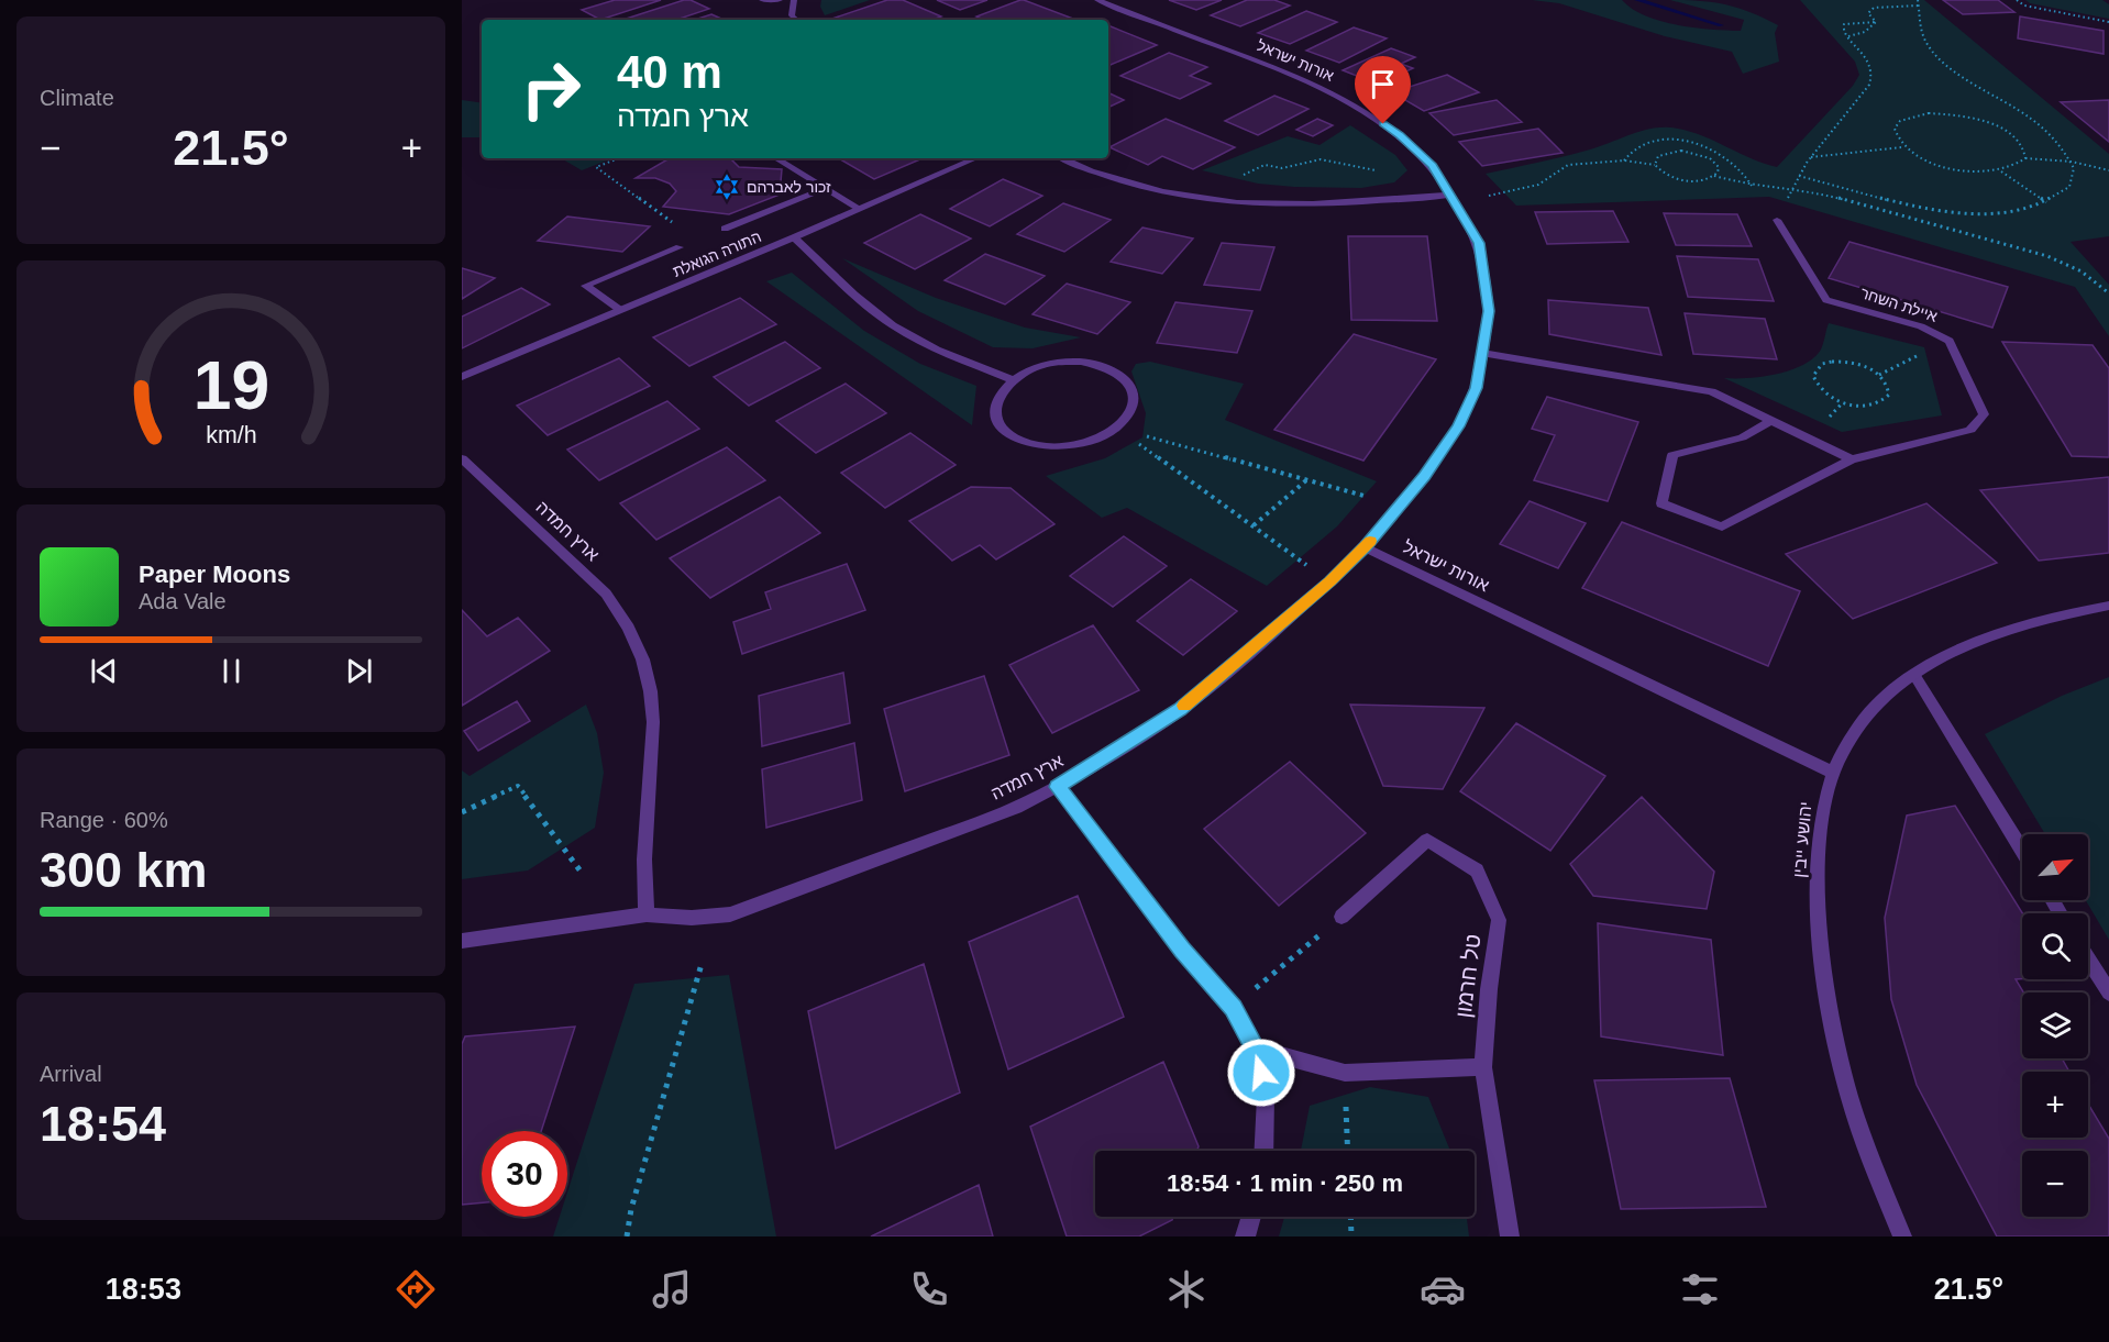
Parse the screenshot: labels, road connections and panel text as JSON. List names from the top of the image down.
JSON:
{
  "streets": {
    "street": [
      "אורות ישראל",
      "התורה הגואלת",
      "איילת השחר",
      "ארץ חמדה",
      "יהושע ייבין",
      "טל חרמון"
    ]
  },
  "crossings": [
    ["אורות ישראל", "ארץ חמדה"],
    ["אורות ישראל", "יהושע ייבין"]
  ],
  "places": {
    "synagogue": ["זכור לאברהם"]
  },
  "north": "top right",
  "page": {
    "tile": [
      "Climate",
      ["Range · 60%", "300 km"],
      ["Arrival", "18:54"]
    ],
    "turn": ["40 m", "ארץ חמדה"],
    "heat": ["−", "21.5°", "+"],
    "song": ["Paper Moons", "Ada Vale"],
    "map_buttons": ["+", "−"],
    "limit": "30",
    "trip": "18:54 · 1 min · 250 m",
    "tabs": ["18:53", "21.5°"],
    "gauge": ["19", "km/h"]
  }
}
